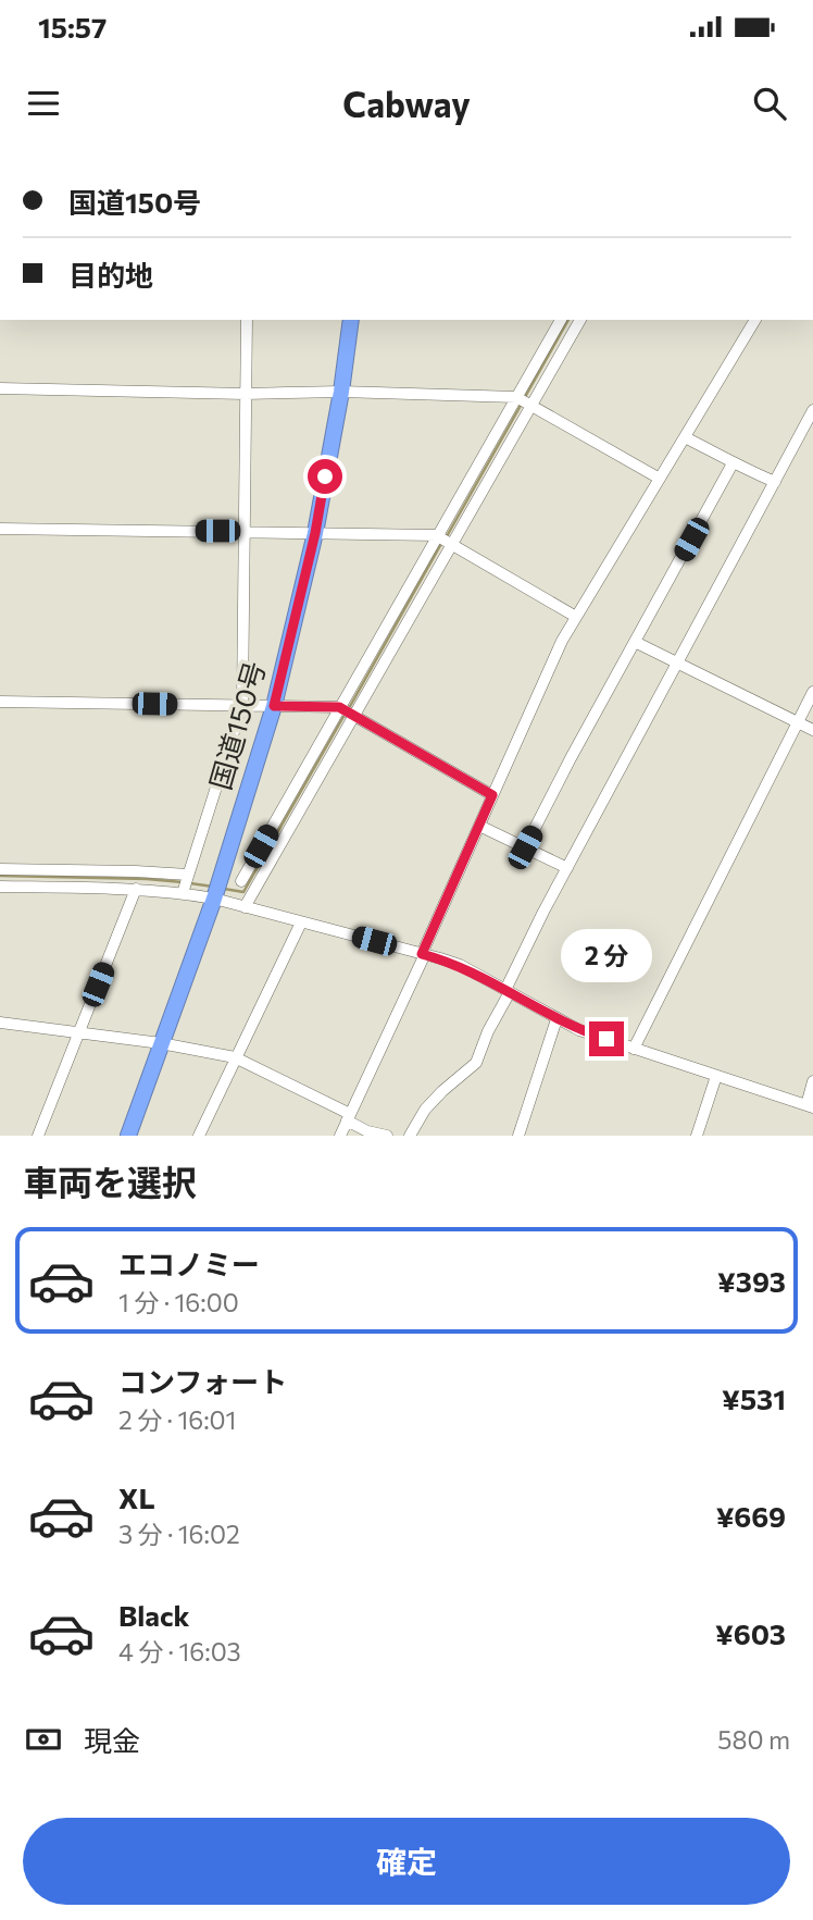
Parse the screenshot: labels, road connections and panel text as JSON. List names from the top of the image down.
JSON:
{
  "streets": {
    "highway": ["国道150号"]
  },
  "page": {
    "status": "15:57",
    "header": "Cabway",
    "banner": ["国道150号", "目的地"],
    "bubble": "2 分",
    "heading": "車両を選択",
    "list": [
      {
        "name": "エコノミー",
        "note": "1 分 · 16:00",
        "value": "¥393"
      },
      {
        "name": "コンフォート",
        "note": "2 分 · 16:01",
        "value": "¥531"
      },
      {
        "name": "XL",
        "note": "3 分 · 16:02",
        "value": "¥669"
      },
      {
        "name": "Black",
        "note": "4 分 · 16:03",
        "value": "¥603"
      }
    ],
    "pay": ["現金", "580 m"],
    "buttons": "確定"
  }
}
